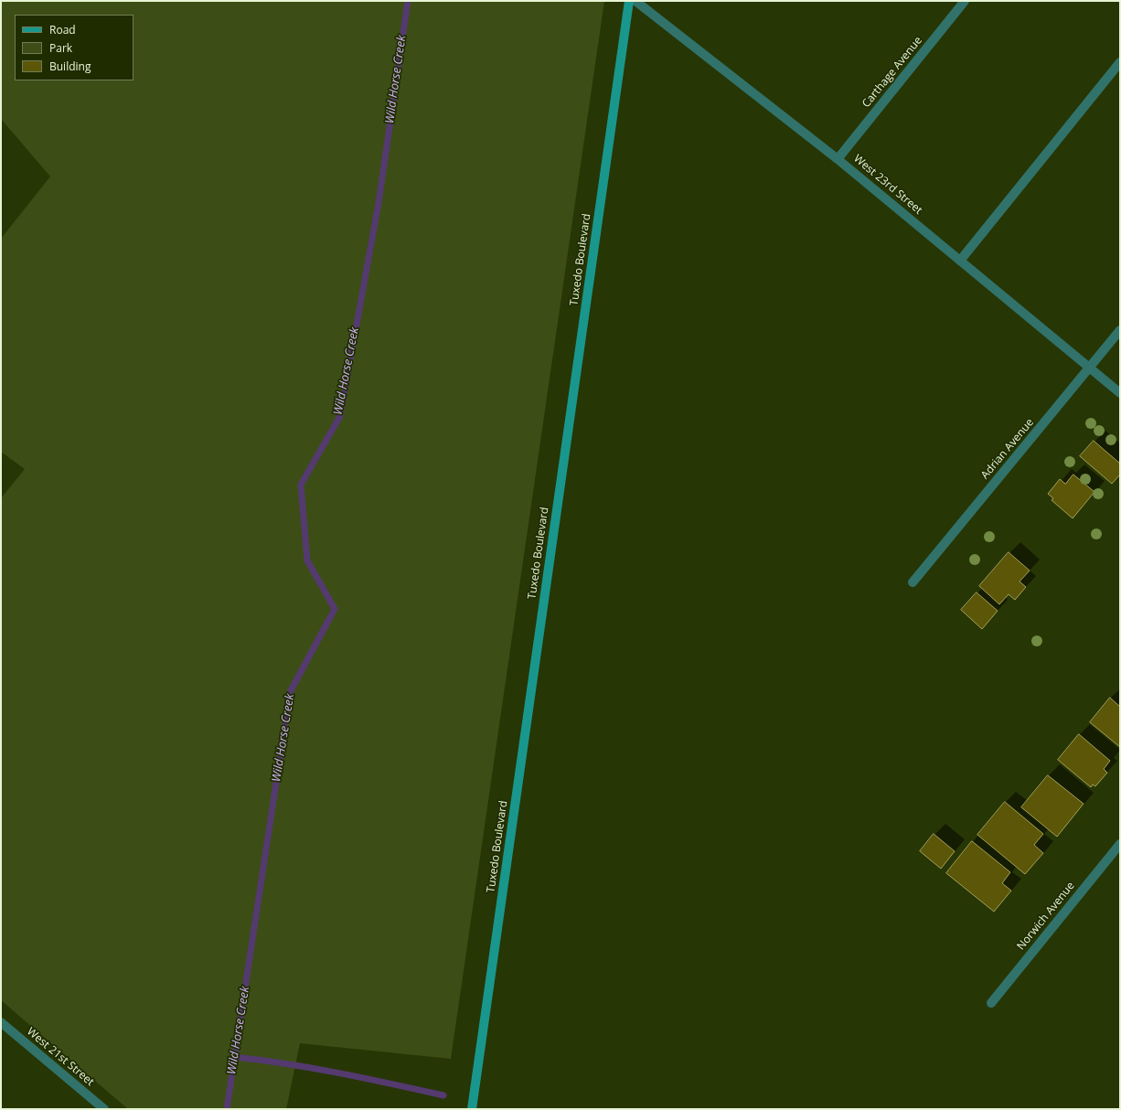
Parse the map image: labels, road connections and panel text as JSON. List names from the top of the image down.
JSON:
{
  "streets": {
    "street": [
      "Carthage Avenue",
      "West 23rd Street",
      "Tuxedo Boulevard",
      "Adrian Avenue",
      "Norwich Avenue",
      "West 21st Street"
    ]
  },
  "crossings": [
    ["Carthage Avenue", "West 23rd Street"],
    ["West 23rd Street", "Adrian Avenue"]
  ],
  "water": ["Wild Horse Creek"],
  "legend": ["Road", "Park", "Building"]
}
